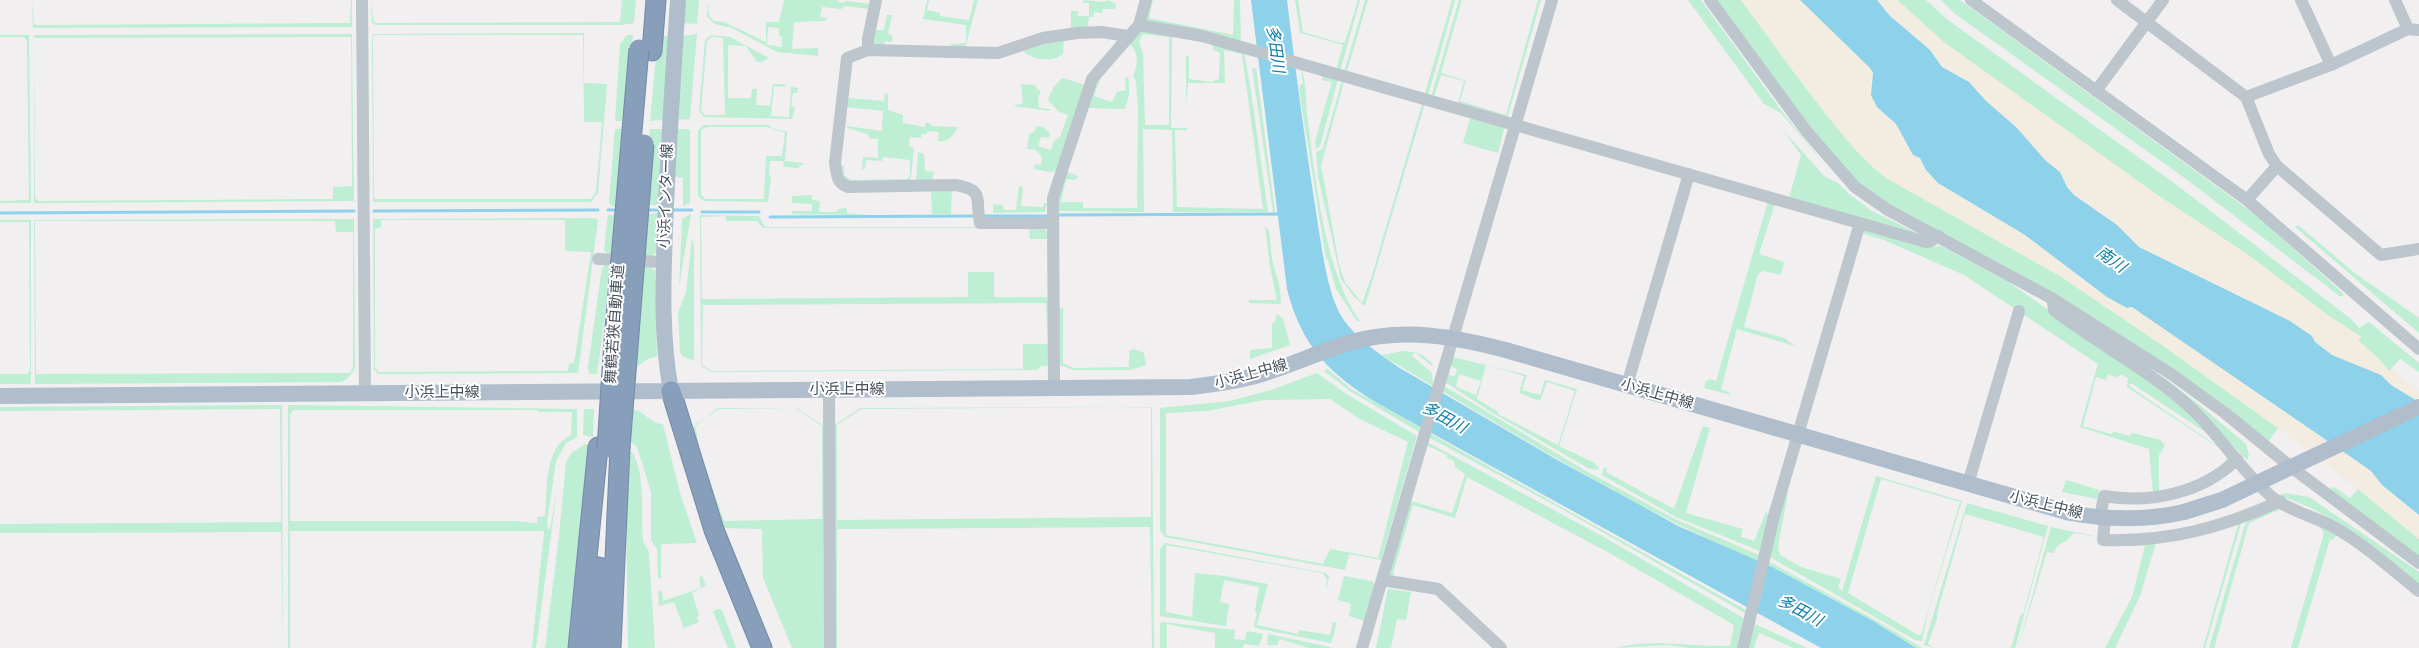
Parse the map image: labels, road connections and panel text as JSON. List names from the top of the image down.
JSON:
{
  "streets": {
    "highway": ["舞鶴若狭自動車道"],
    "main road": ["小浜インター線", "小浜上中線"]
  },
  "crossings": [
    ["小浜インター線", "小浜上中線"]
  ],
  "water": ["多田川", "南川"]
}
